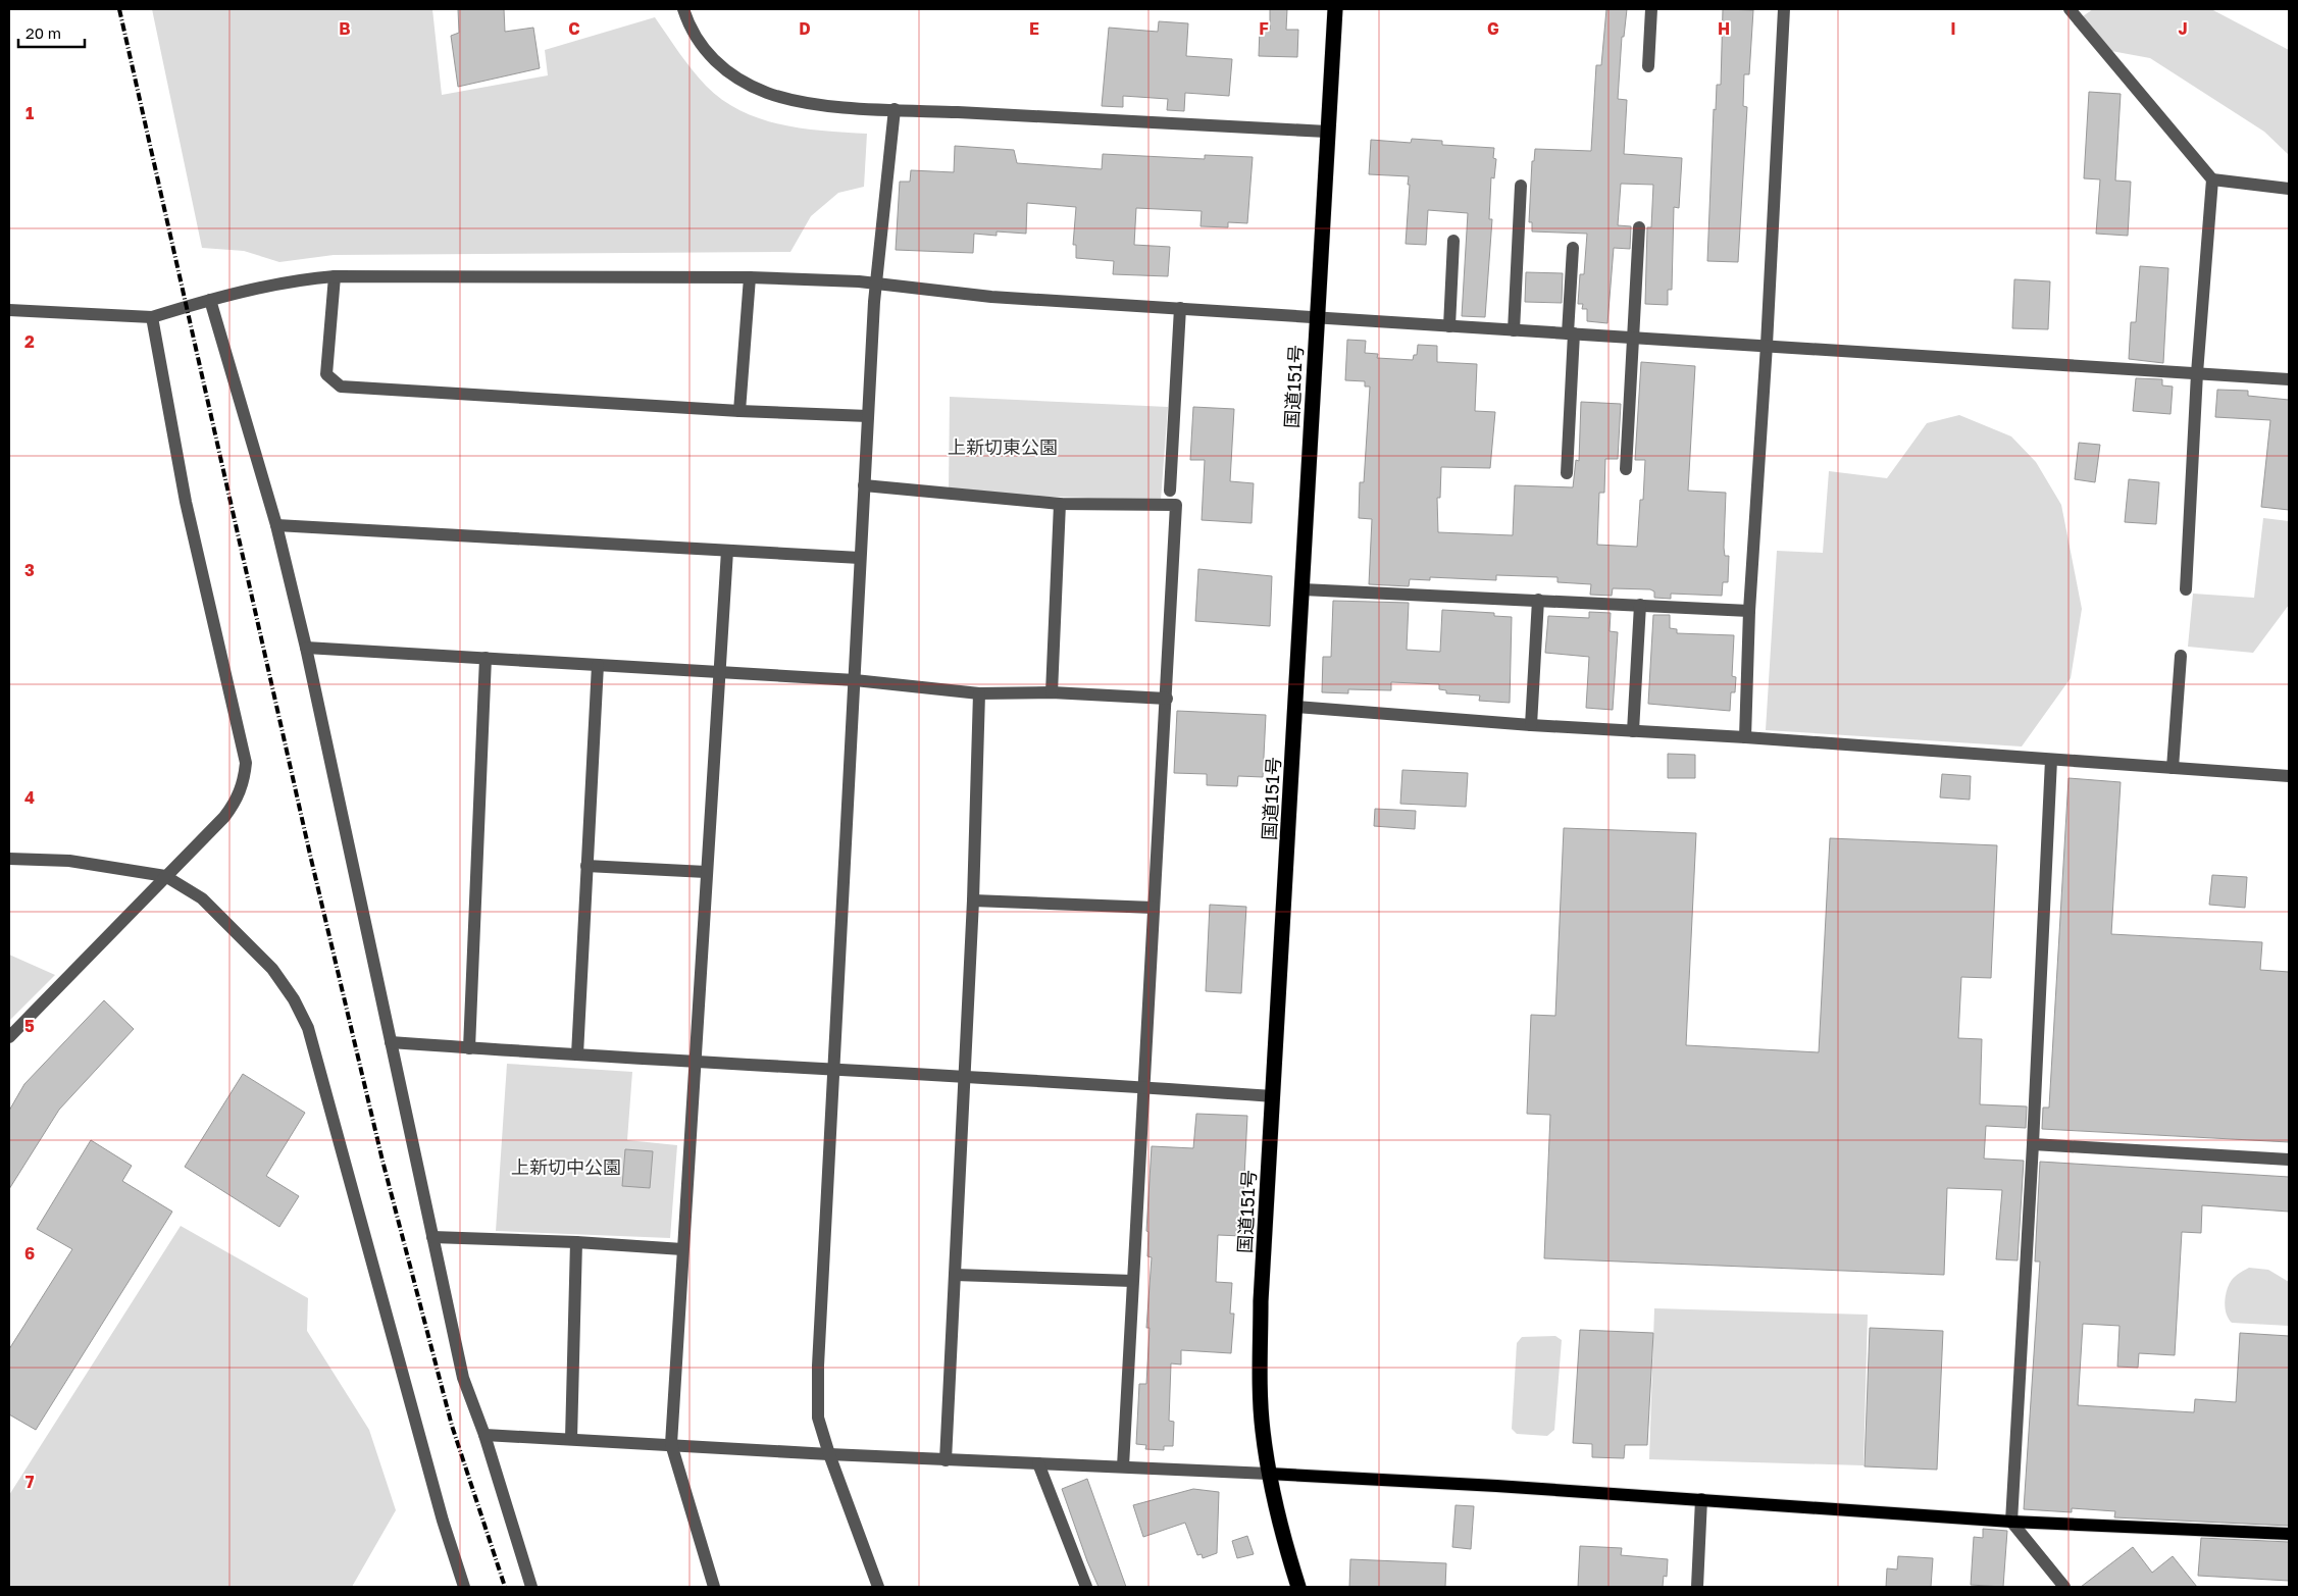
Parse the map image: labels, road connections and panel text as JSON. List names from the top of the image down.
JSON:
{
  "streets": {
    "highway": ["国道151号"]
  },
  "parks": ["上新切東公園", "上新切中公園"],
  "scale_bar": "20 m",
  "grid": {
    "columns": [
      "B",
      "C",
      "D",
      "E",
      "F",
      "G",
      "H",
      "I",
      "J"
    ],
    "rows": [
      "1",
      "2",
      "3",
      "4",
      "5",
      "6",
      "7"
    ]
  }
}
